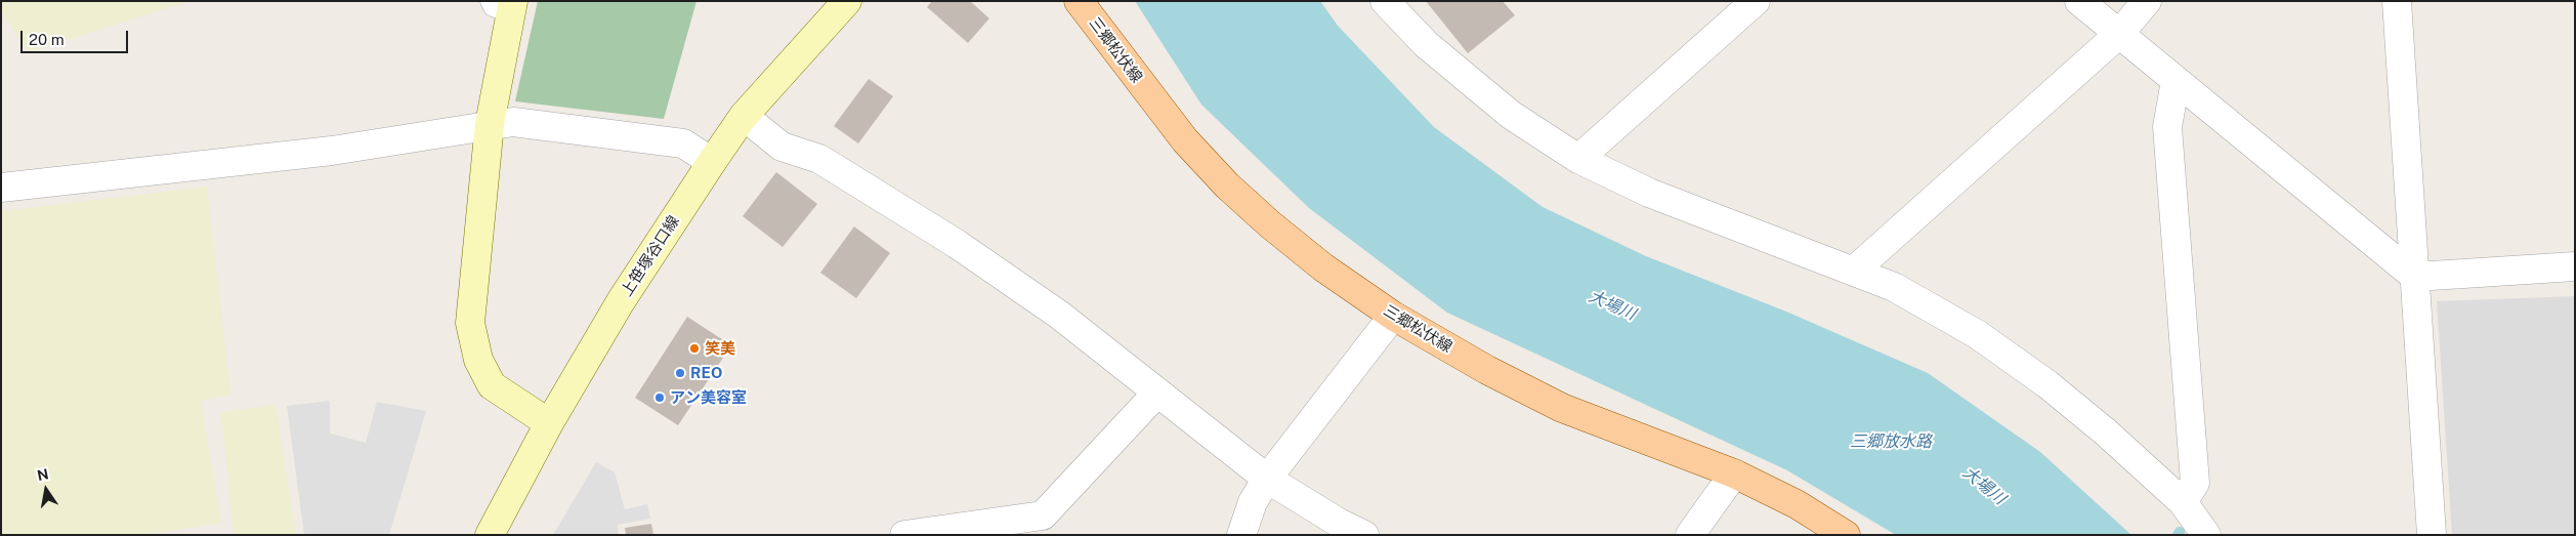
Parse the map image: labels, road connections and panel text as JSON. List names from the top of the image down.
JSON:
{
  "streets": {
    "main road": ["三郷松伏線", "上笹塚谷口線"]
  },
  "water": ["大場川", "三郷放水路"],
  "places": ["笑美", "REO", "アン美容室"],
  "scale_bar": "20 m",
  "north": "top"
}
